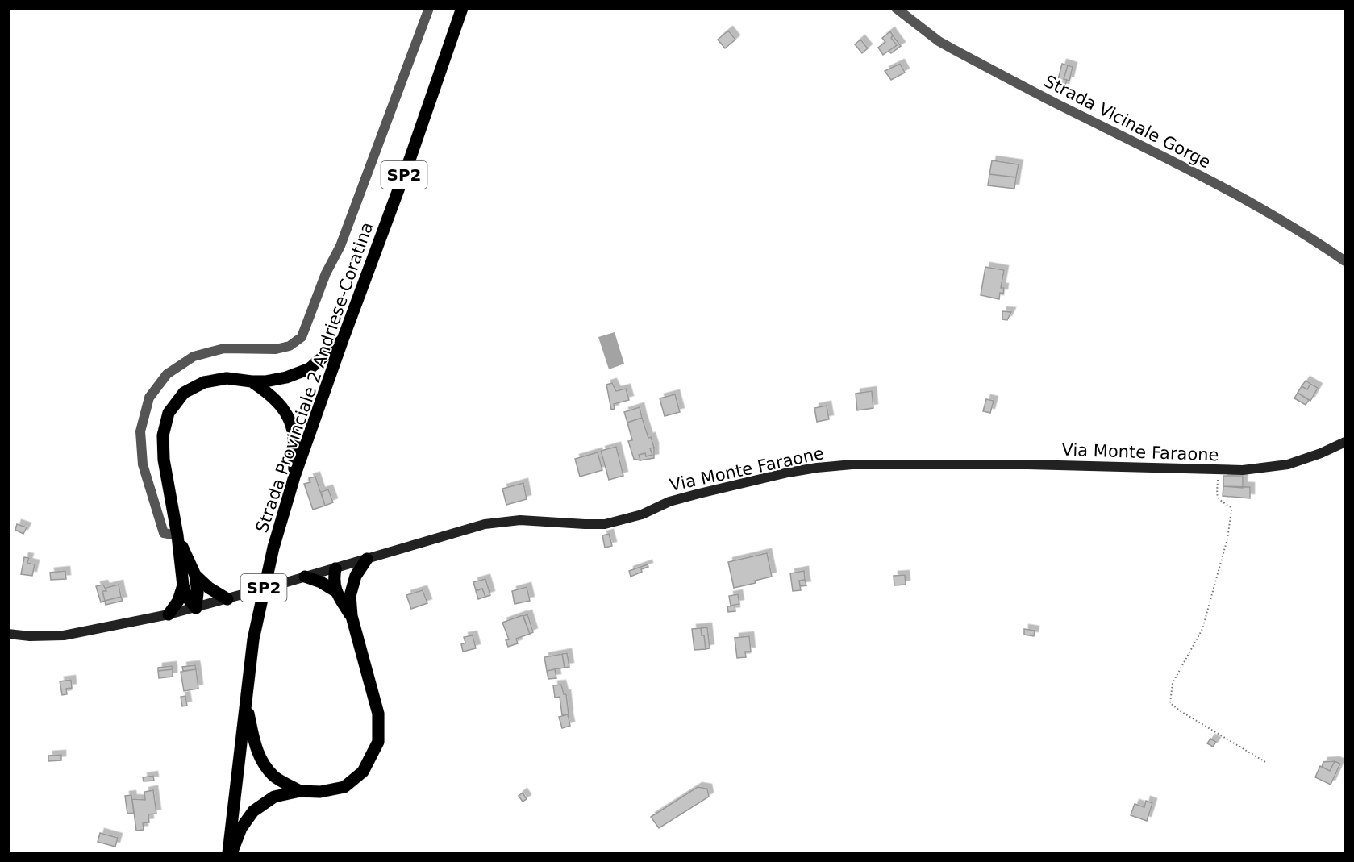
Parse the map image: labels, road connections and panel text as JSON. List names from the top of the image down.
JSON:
{
  "streets": {
    "main road": ["SP2", "Strada Provinciale 2 Andriese-Coratina"],
    "street": ["Strada Vicinale Gorge", "Via Monte Faraone"]
  }
}
